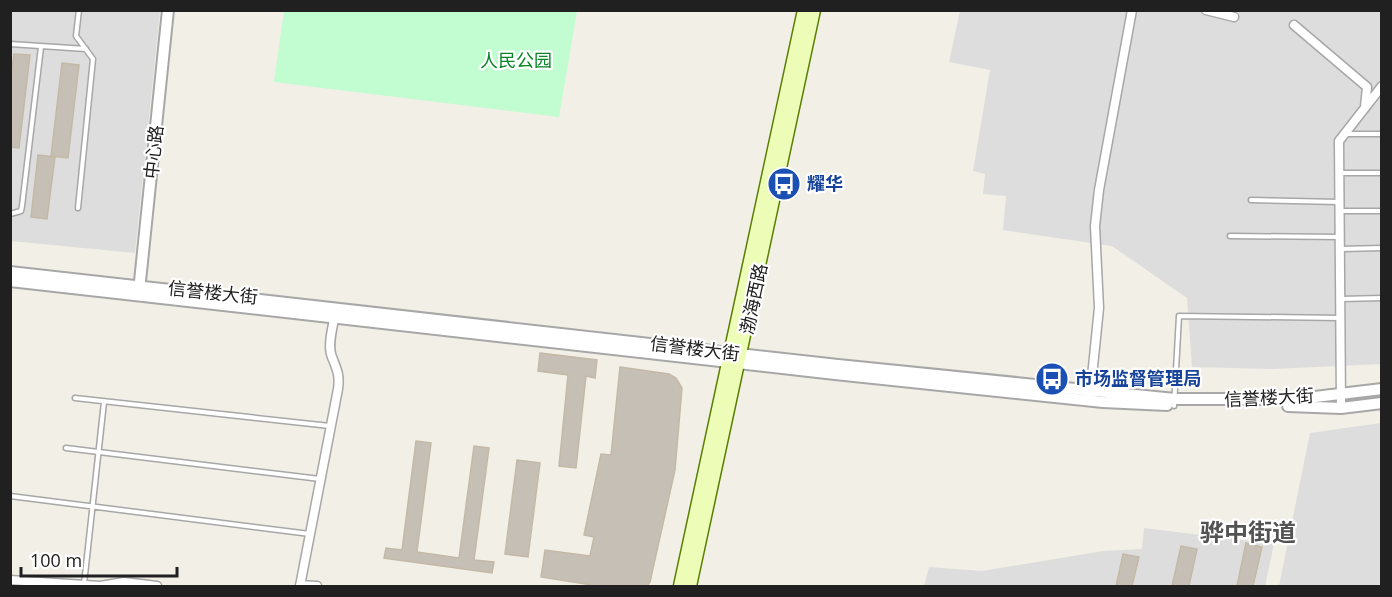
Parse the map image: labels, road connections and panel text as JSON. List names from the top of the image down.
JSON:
{
  "streets": {
    "main road": ["渤海西路"],
    "street": ["中心路", "信誉楼大街"]
  },
  "crossings": [
    ["中心路", "信誉楼大街"],
    ["信誉楼大街", "渤海西路"]
  ],
  "districts": ["骅中街道"],
  "parks": ["人民公园"],
  "places": {
    "bus stop": ["耀华", "市场监督管理局"]
  },
  "scale_bar": "100 m"
}
